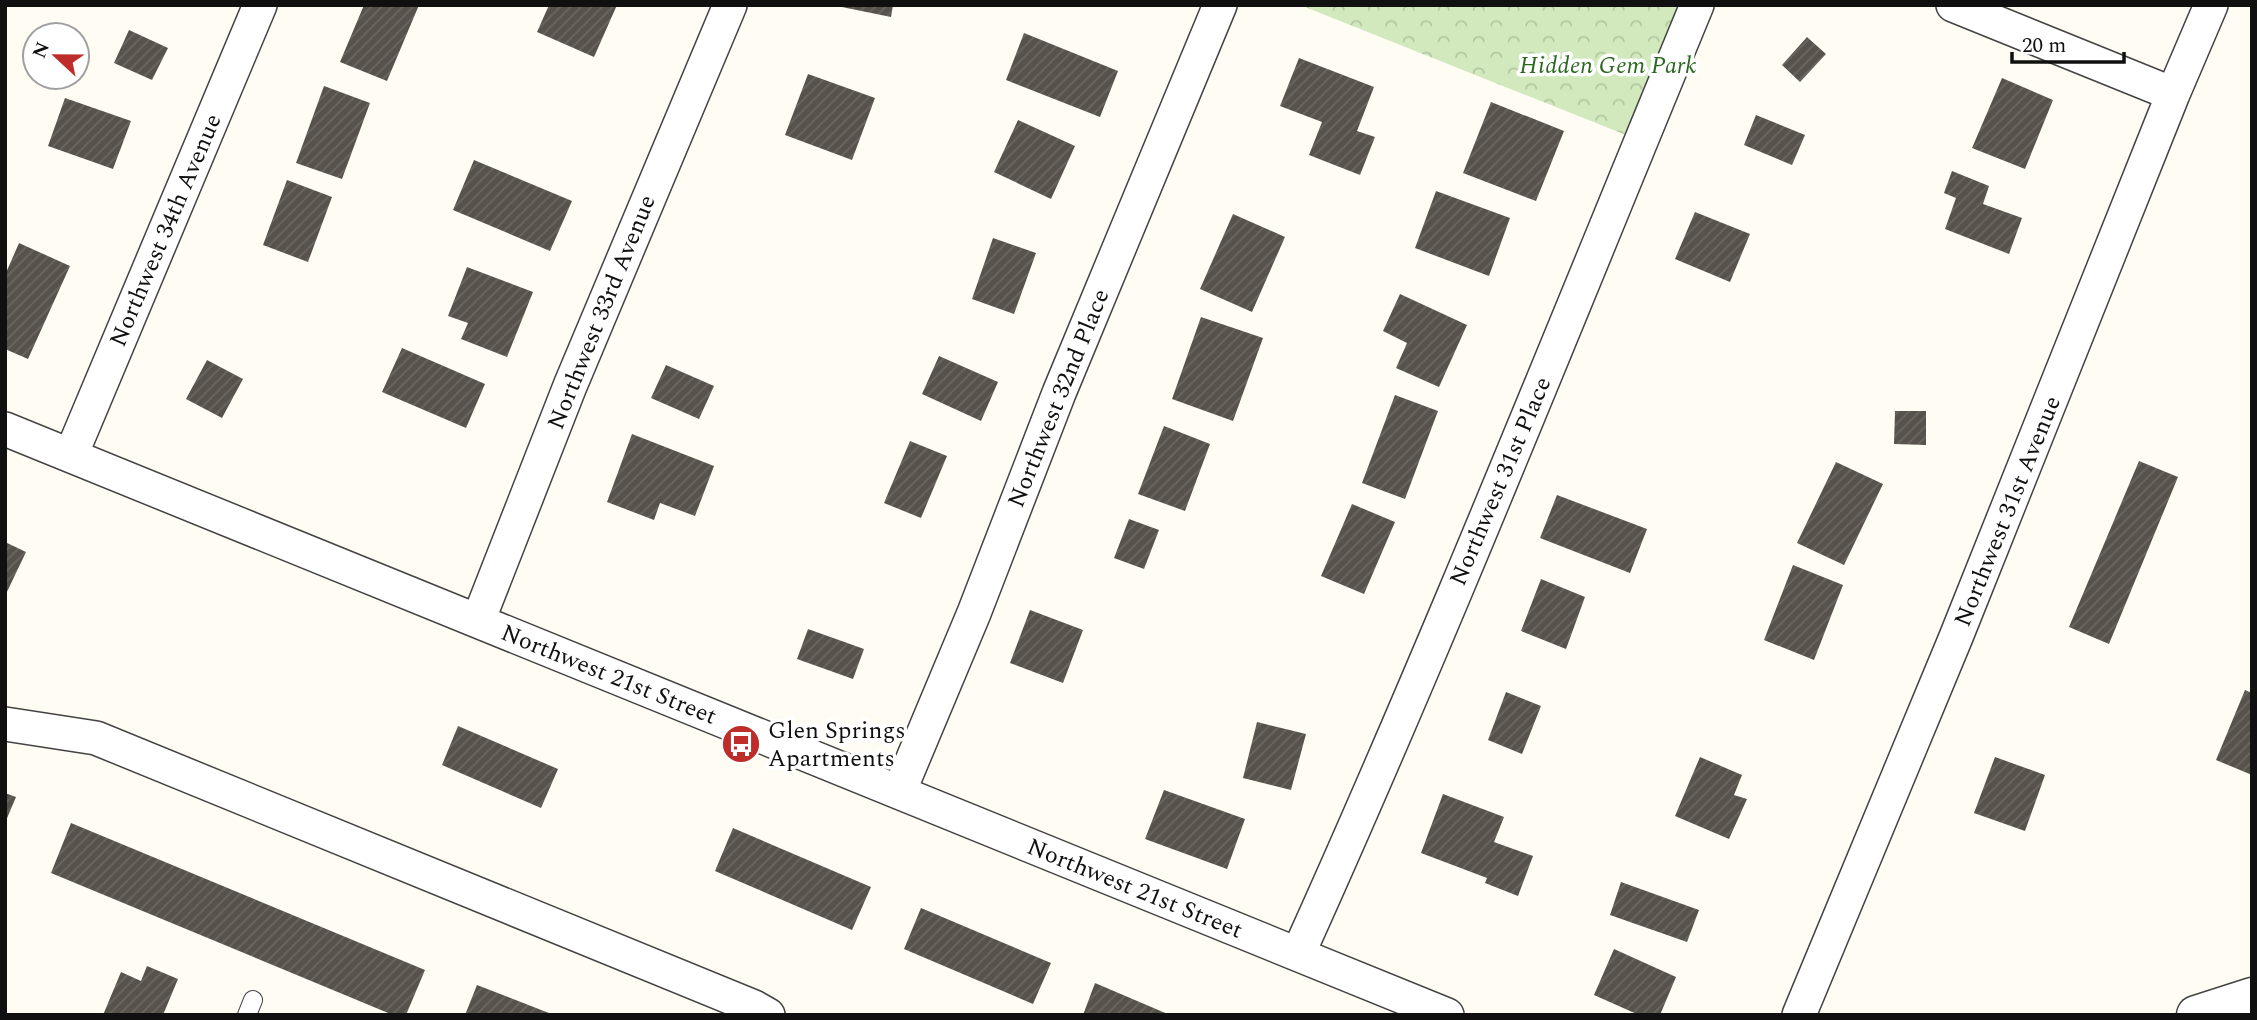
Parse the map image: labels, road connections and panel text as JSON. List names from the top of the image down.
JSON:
{
  "streets": {
    "street": [
      "Northwest 34th Avenue",
      "Northwest 33rd Avenue",
      "Northwest 32nd Place",
      "Northwest 31st Place",
      "Northwest 31st Avenue",
      "Northwest 21st Street"
    ]
  },
  "crossings": [
    ["Northwest 34th Avenue", "Northwest 21st Street"],
    ["Northwest 33rd Avenue", "Northwest 21st Street"],
    ["Northwest 32nd Place", "Northwest 21st Street"],
    ["Northwest 31st Place", "Northwest 21st Street"]
  ],
  "parks": ["Hidden Gem Park"],
  "places": {
    "bus stop": ["Glen Springs Apartments"]
  },
  "scale_bar": "20 m",
  "north": "left"
}
